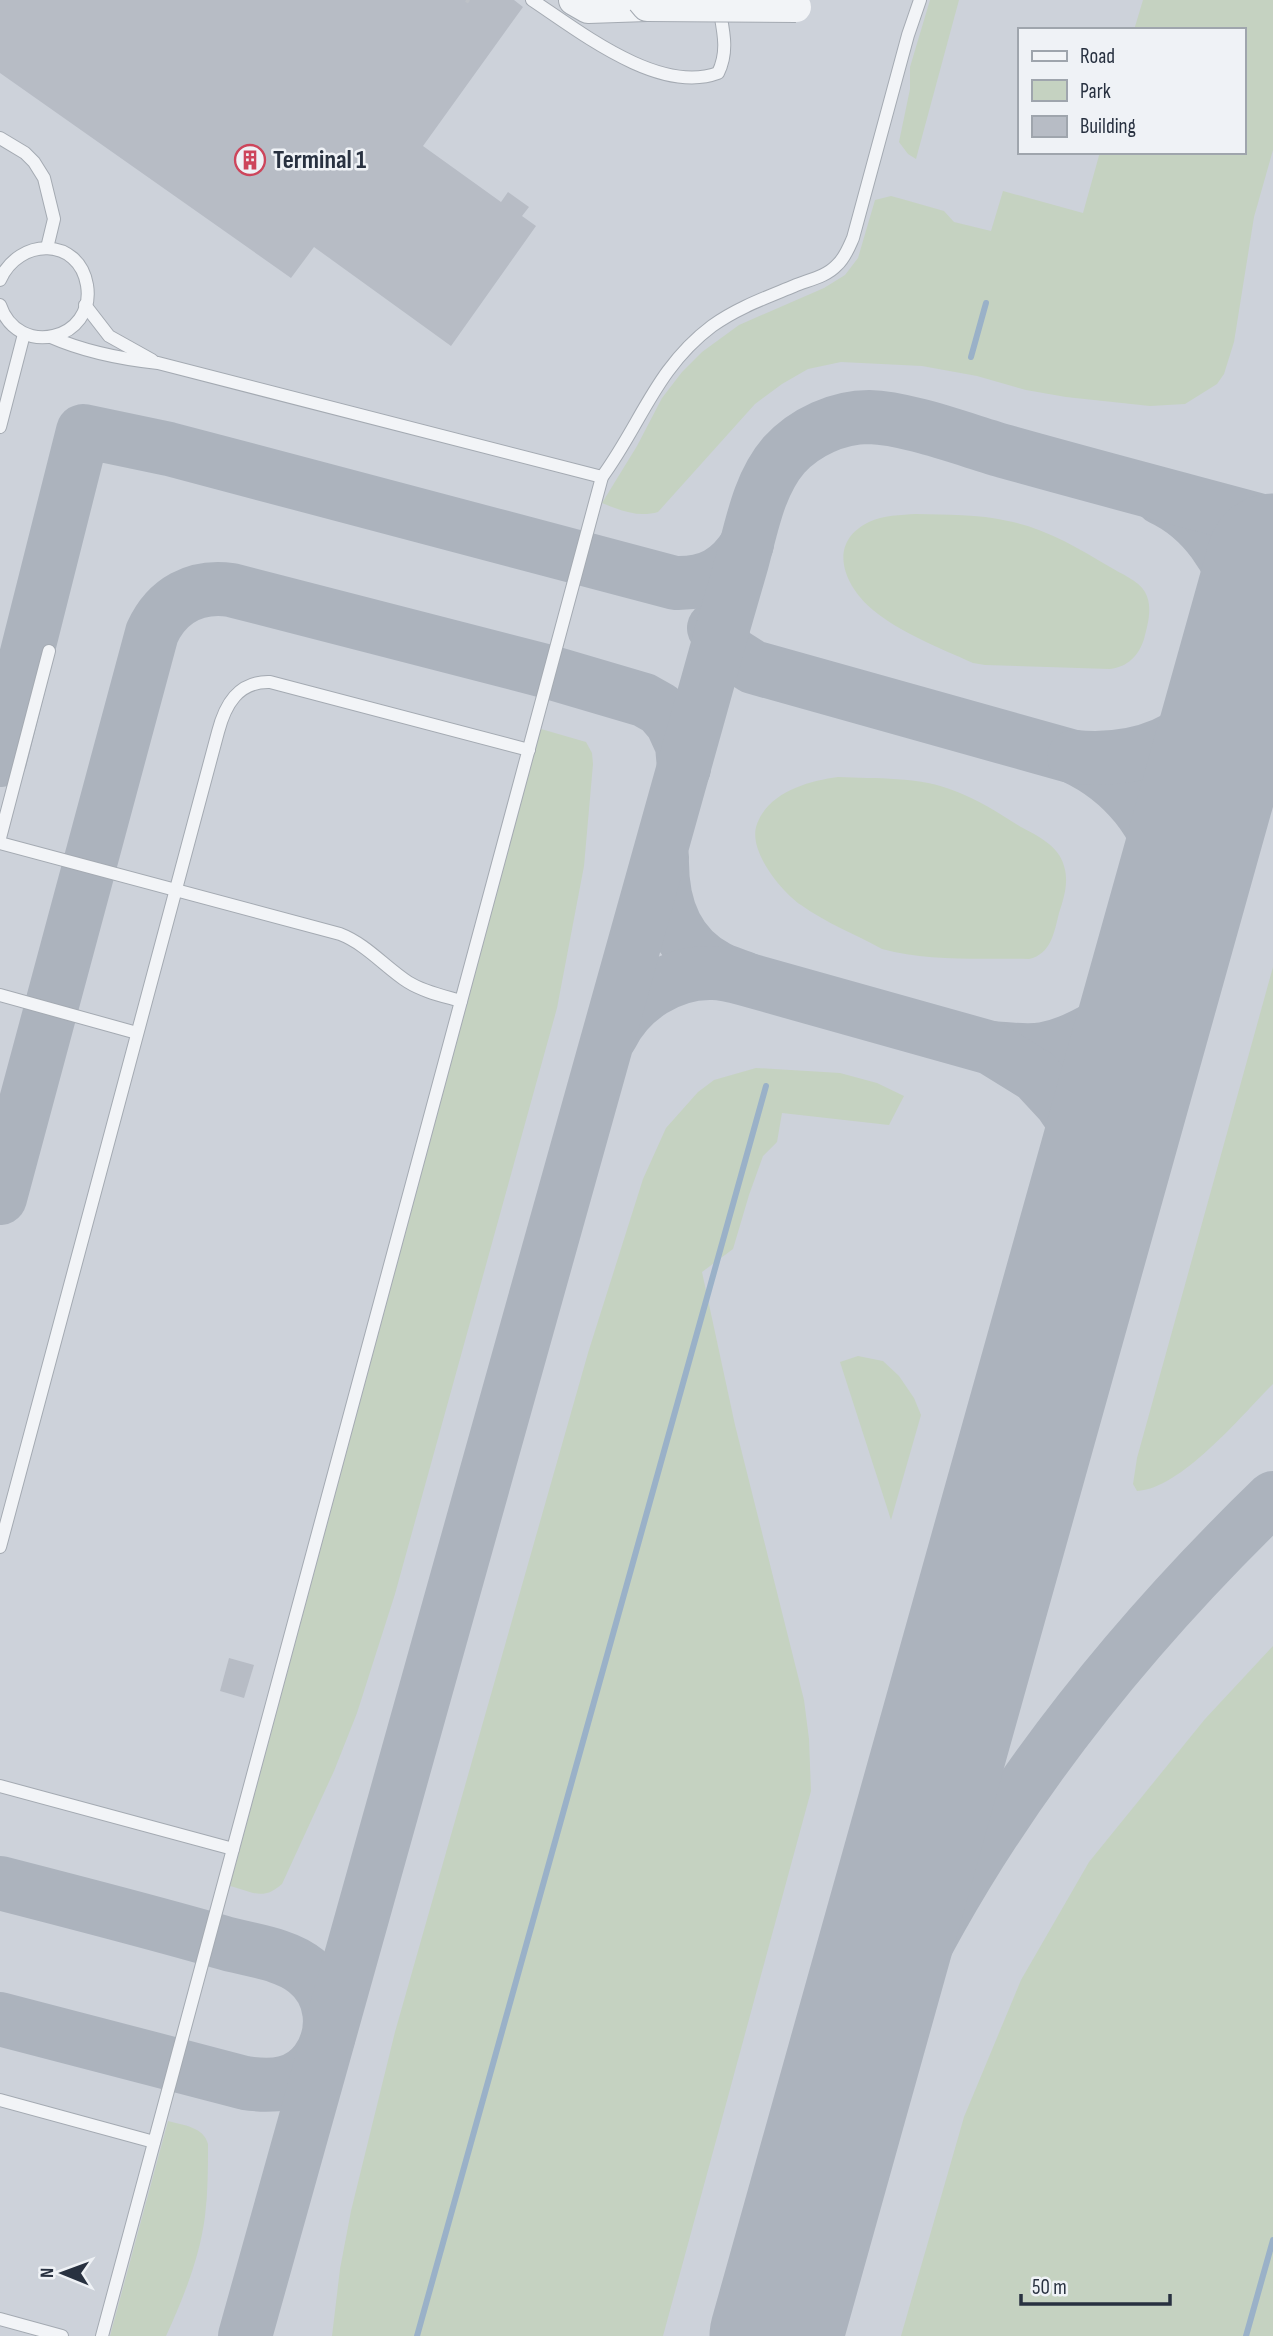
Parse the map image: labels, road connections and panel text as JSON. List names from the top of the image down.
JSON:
{
  "places": {
    "building": ["Terminal 1"]
  },
  "legend": ["Road", "Park", "Building"],
  "scale_bar": "50 m",
  "north": "left"
}
